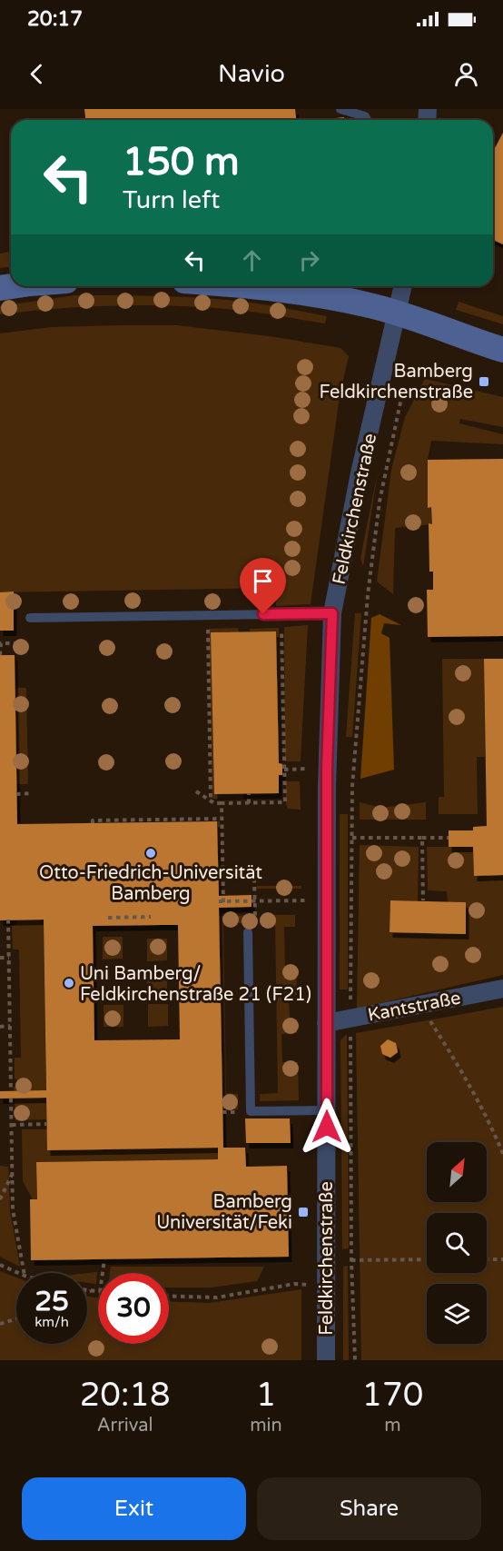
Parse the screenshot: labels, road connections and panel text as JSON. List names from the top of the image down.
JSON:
{
  "streets": {
    "street": ["Feldkirchenstraße", "Kantstraße"]
  },
  "crossings": [
    ["Feldkirchenstraße", "Kantstraße"]
  ],
  "places": {
    "transit": ["Bamberg Feldkirchenstraße", "Bamberg Universität/Feki"],
    "other": ["Otto-Friedrich-Universität Bamberg", "Uni Bamberg/ Feldkirchenstraße 21 (F21)"]
  },
  "north": "top right",
  "page": {
    "status": "20:17",
    "header": "Navio",
    "turn": ["150 m", "Turn left"],
    "speed": "25 km/h",
    "limit": "30",
    "eta": [
      "20:18",
      "Arrival",
      "1",
      "min",
      "170",
      "m"
    ],
    "buttons": ["Exit", "Share"]
  }
}
